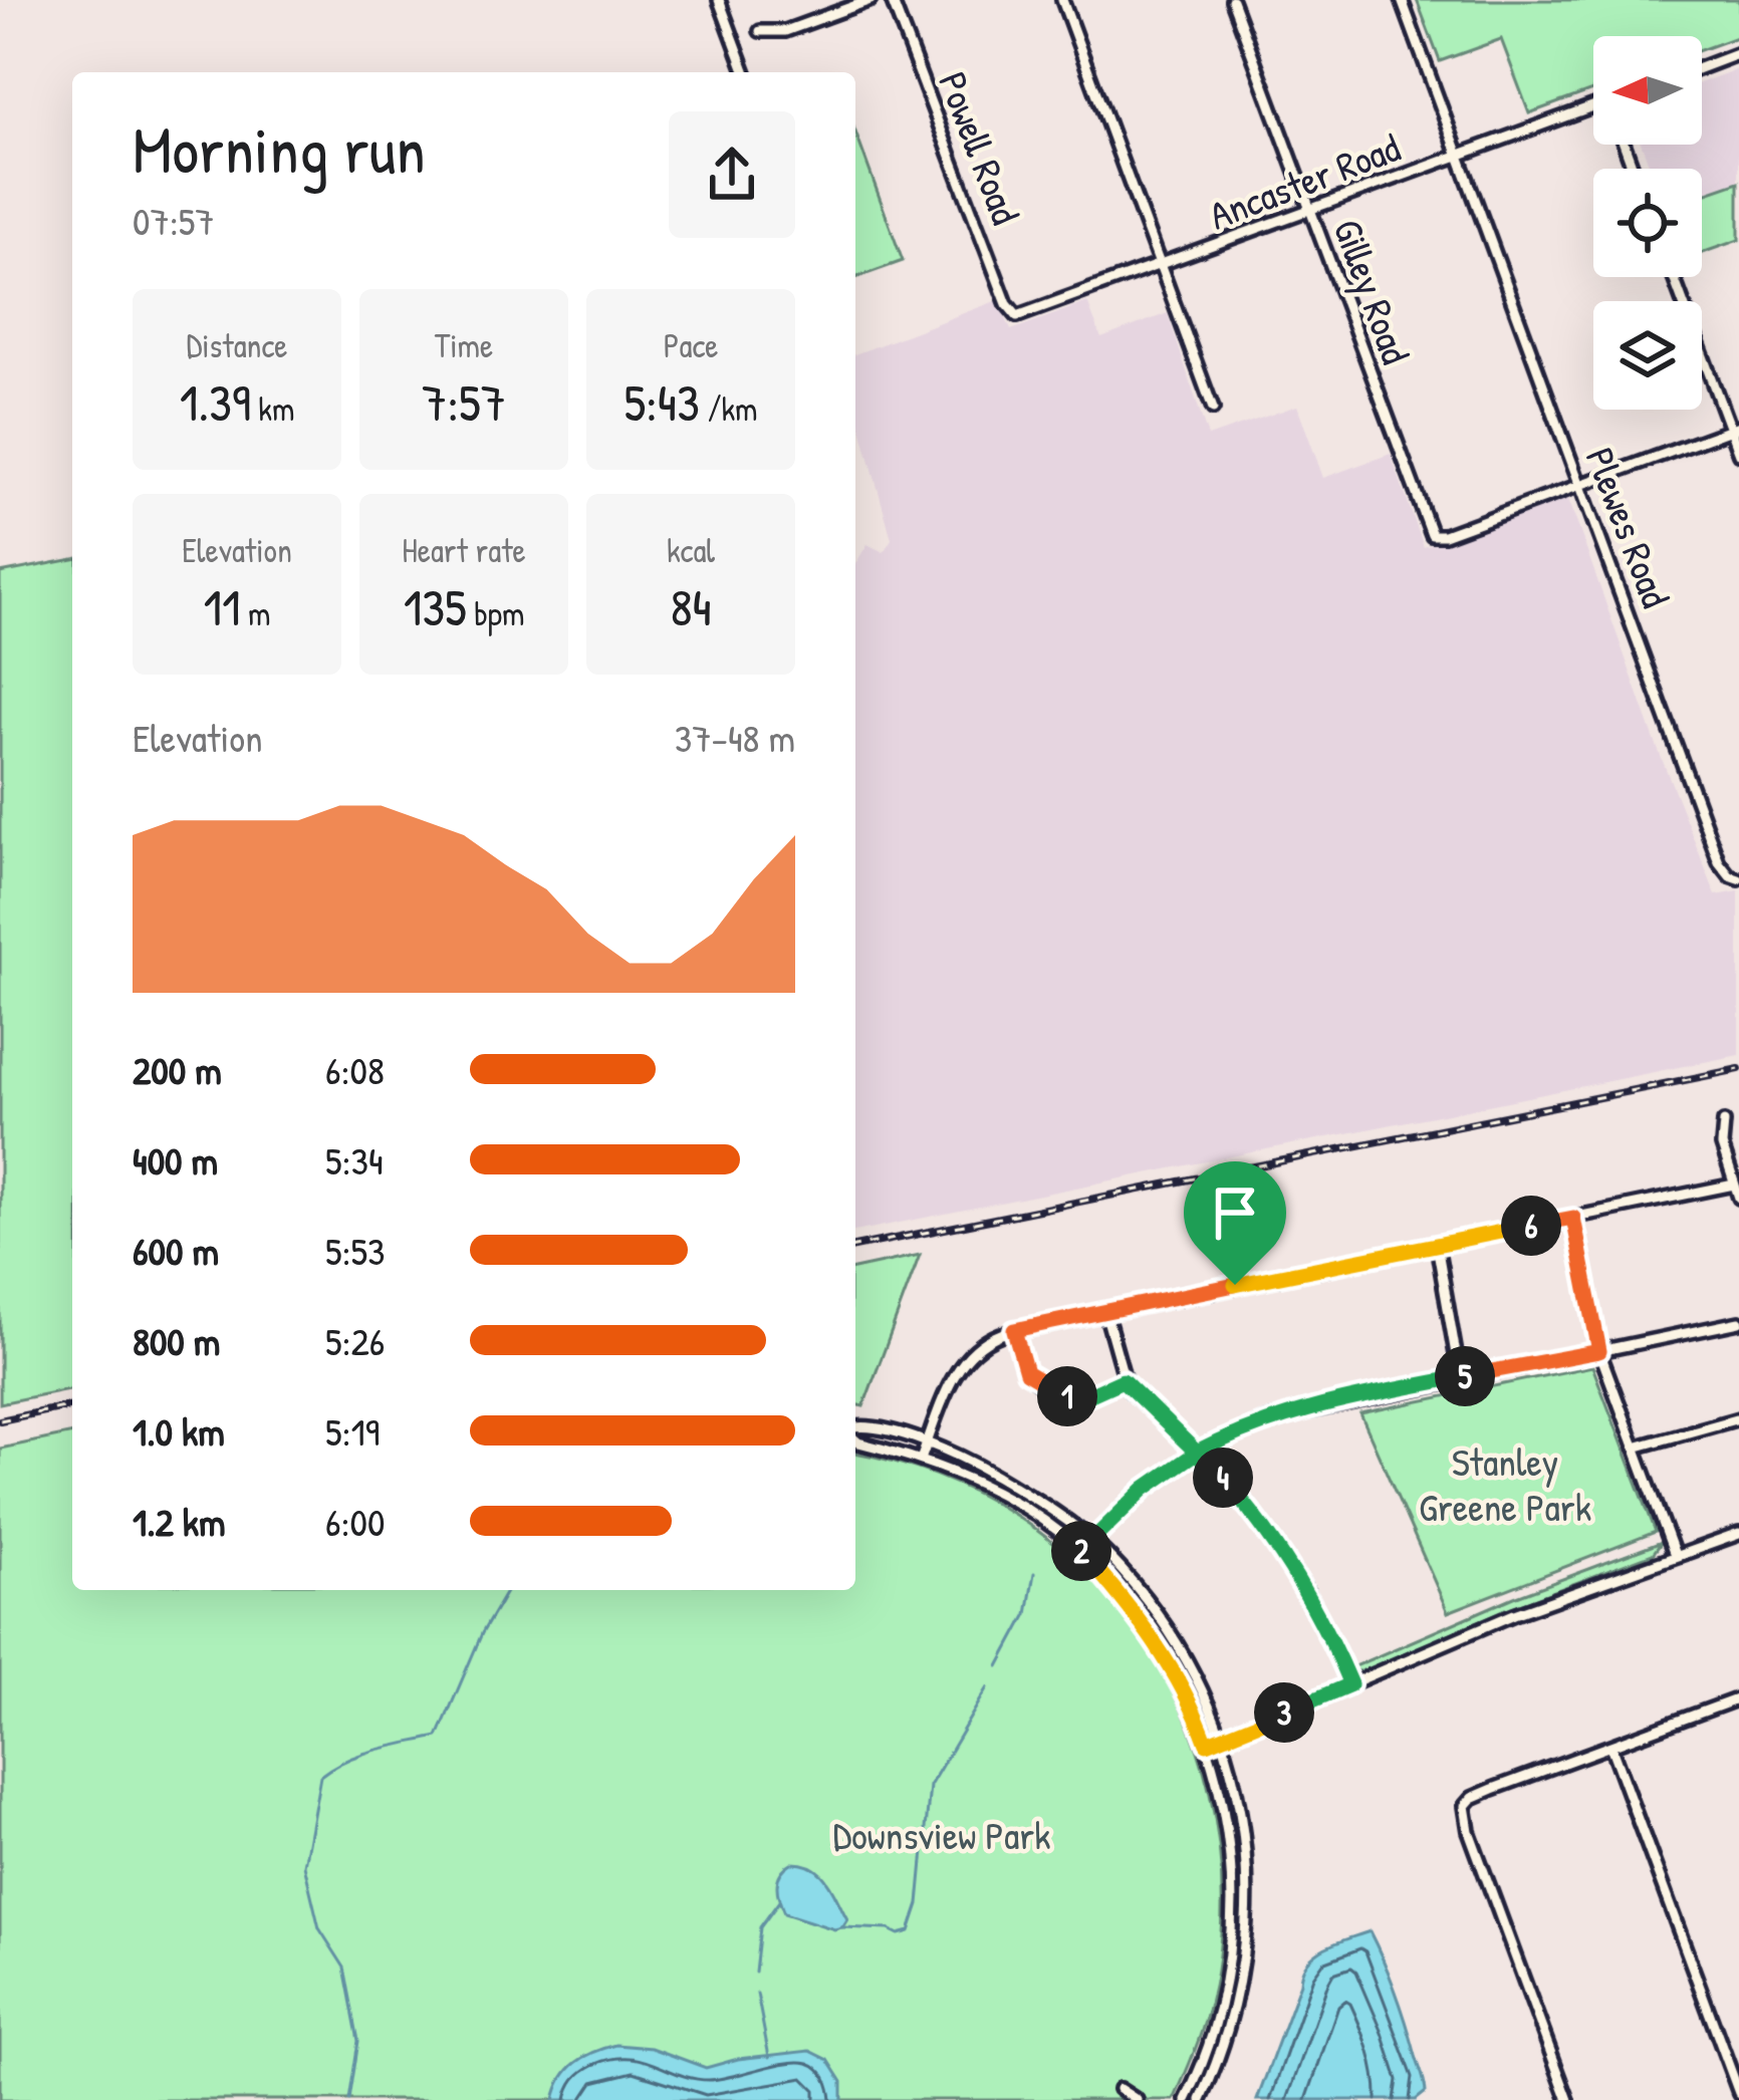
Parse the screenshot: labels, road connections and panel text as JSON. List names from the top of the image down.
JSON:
{
  "streets": {
    "street": [
      "Powell Road",
      "Ancaster Road",
      "Gilley Road",
      "Plewes Road"
    ]
  },
  "crossings": [
    ["Powell Road", "Ancaster Road"],
    ["Ancaster Road", "Gilley Road"],
    ["Ancaster Road", "Plewes Road"],
    ["Gilley Road", "Plewes Road"]
  ],
  "parks": ["Stanley Greene Park", "Downsview Park"],
  "north": "left",
  "page": {
    "heading": ["Morning run", "07:57"],
    "stats": [
      ["Distance", "1.39 km"],
      ["Time", "7:57"],
      ["Pace", "5:43 /km"],
      ["Elevation", "11 m"],
      ["Heart rate", "135 bpm"],
      ["kcal", "84"]
    ],
    "chart": ["Elevation", "37–48 m"],
    "list": [
      {
        "name": "200 m",
        "note": "6:08"
      },
      {
        "name": "400 m",
        "note": "5:34"
      },
      {
        "name": "600 m",
        "note": "5:53"
      },
      {
        "name": "800 m",
        "note": "5:26"
      },
      {
        "name": "1.0 km",
        "note": "5:19"
      },
      {
        "name": "1.2 km",
        "note": "6:00"
      }
    ],
    "pins": [
      "6",
      "5",
      "1",
      "4",
      "2",
      "3"
    ]
  }
}
